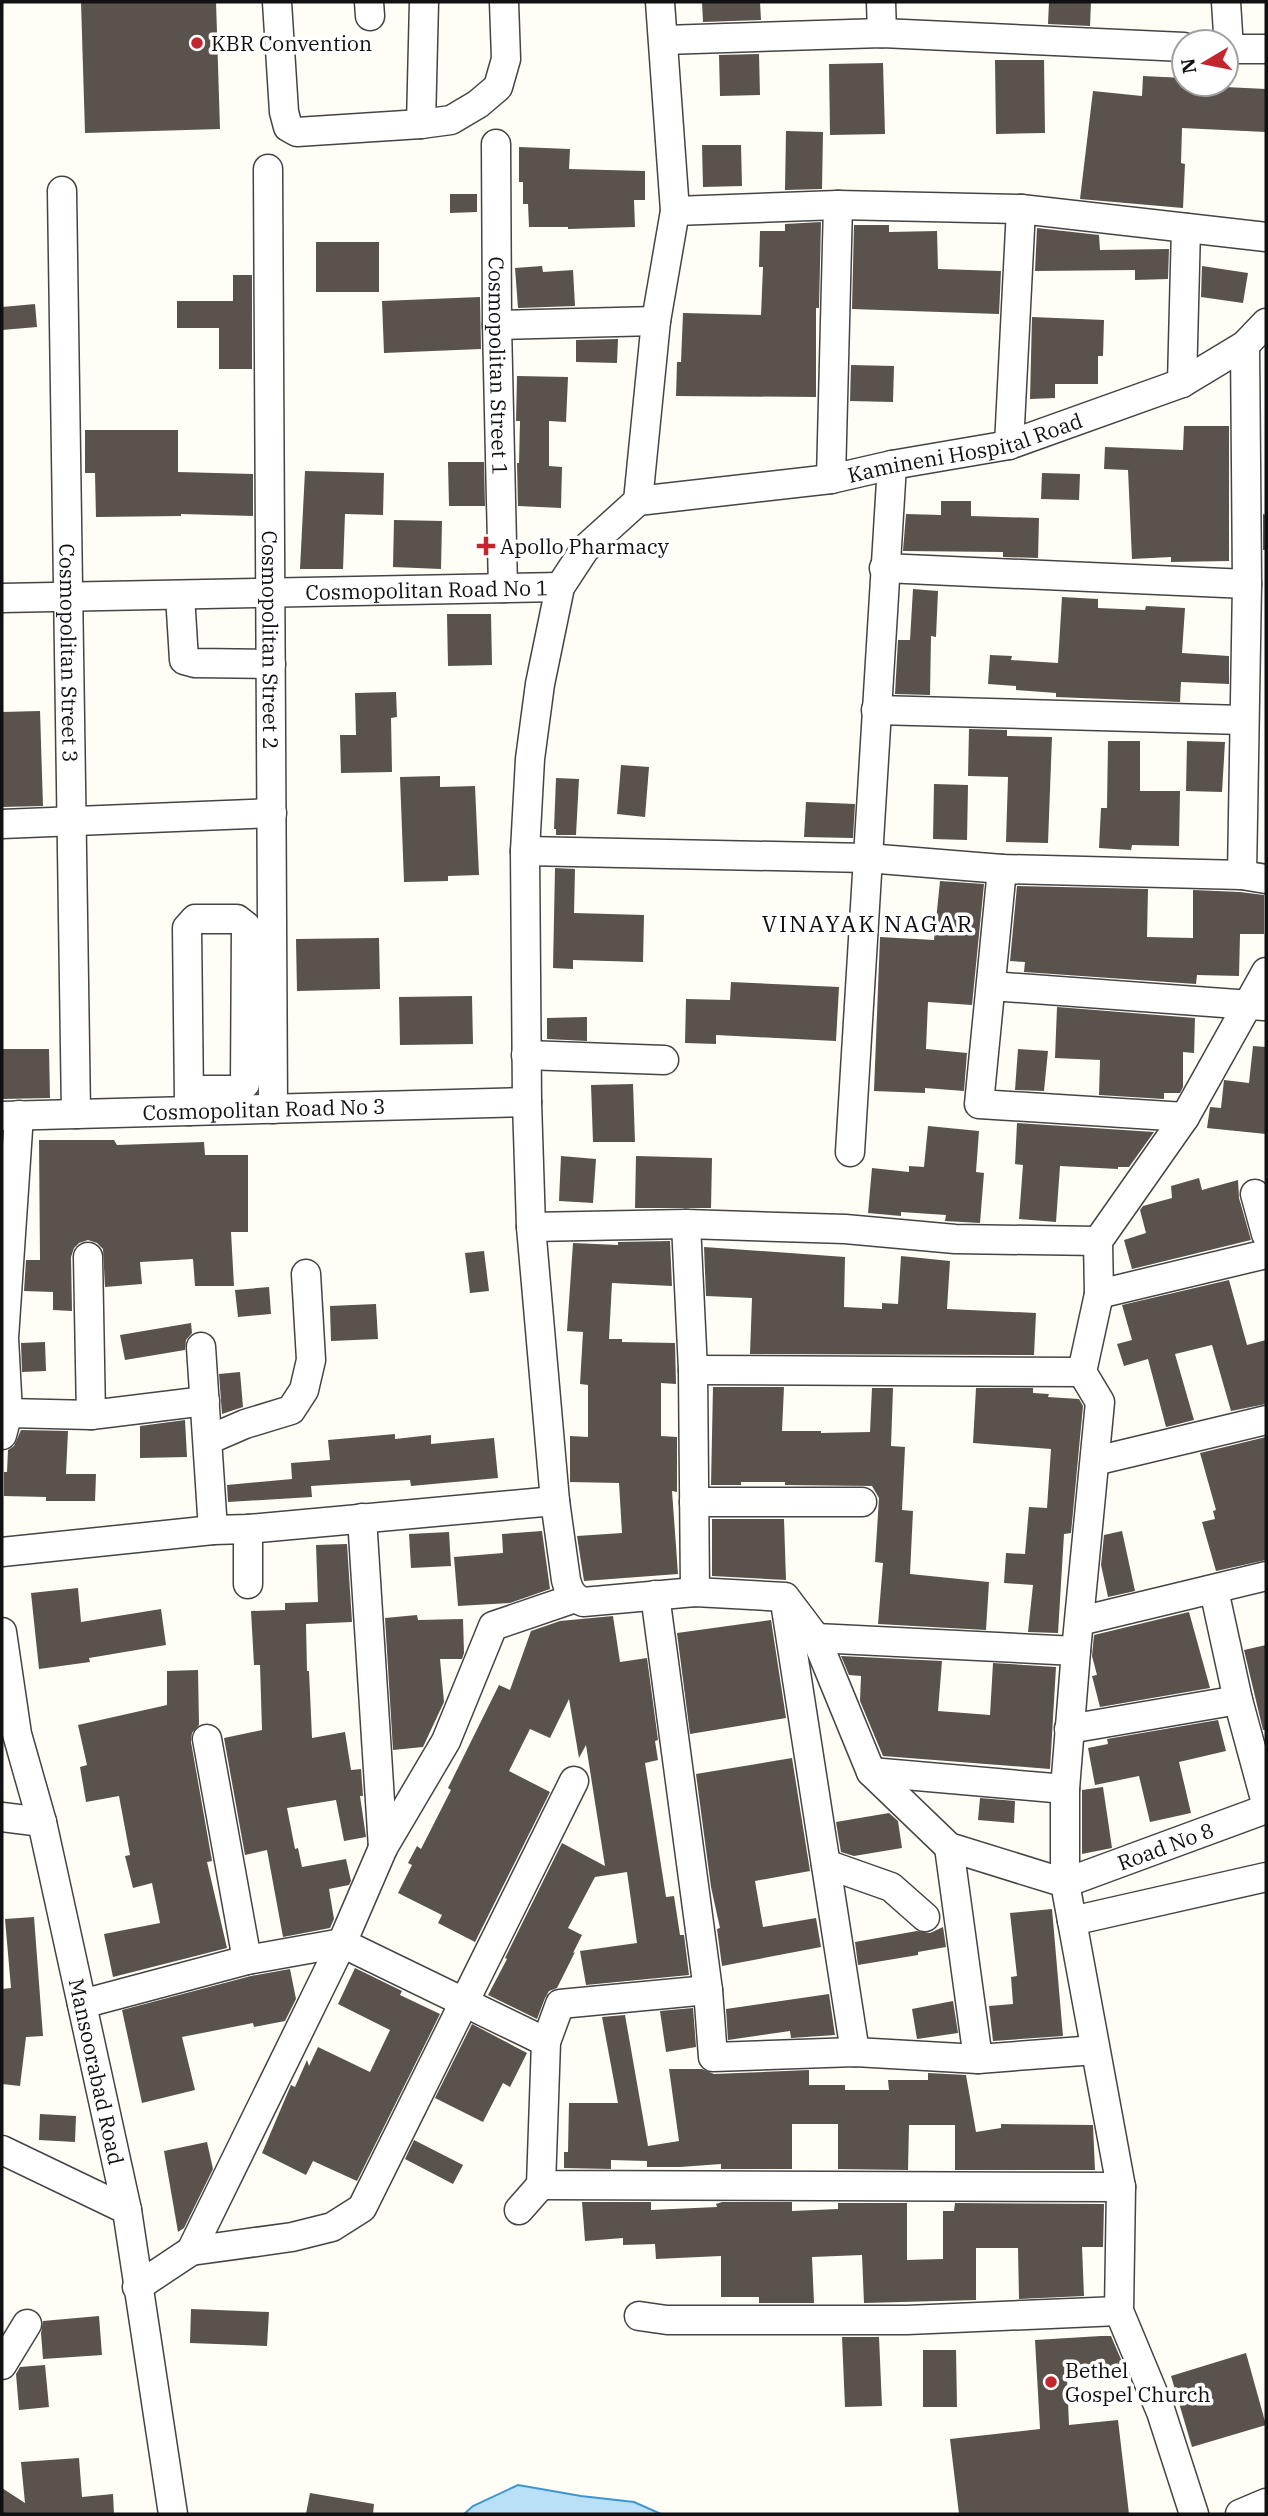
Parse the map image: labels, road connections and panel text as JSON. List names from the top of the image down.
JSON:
{
  "streets": {
    "street": [
      "Cosmopolitan Street 1",
      "Kamineni Hospital Road",
      "Cosmopolitan Road No 1",
      "Cosmopolitan Street 2",
      "Cosmopolitan Street 3",
      "Cosmopolitan Road No 3",
      "Road No 8",
      "Mansoorabad Road"
    ]
  },
  "crossings": [
    ["Cosmopolitan Street 1", "Cosmopolitan Road No 1"],
    ["Cosmopolitan Road No 1", "Cosmopolitan Street 2"],
    ["Cosmopolitan Road No 1", "Cosmopolitan Street 3"],
    ["Cosmopolitan Street 2", "Cosmopolitan Road No 3"],
    ["Cosmopolitan Street 3", "Cosmopolitan Road No 3"]
  ],
  "districts": ["VINAYAK NAGAR"],
  "places": {
    "other": ["KBR Convention", "Bethel Gospel Church"],
    "health": ["Apollo Pharmacy"]
  },
  "north": "left"
}
